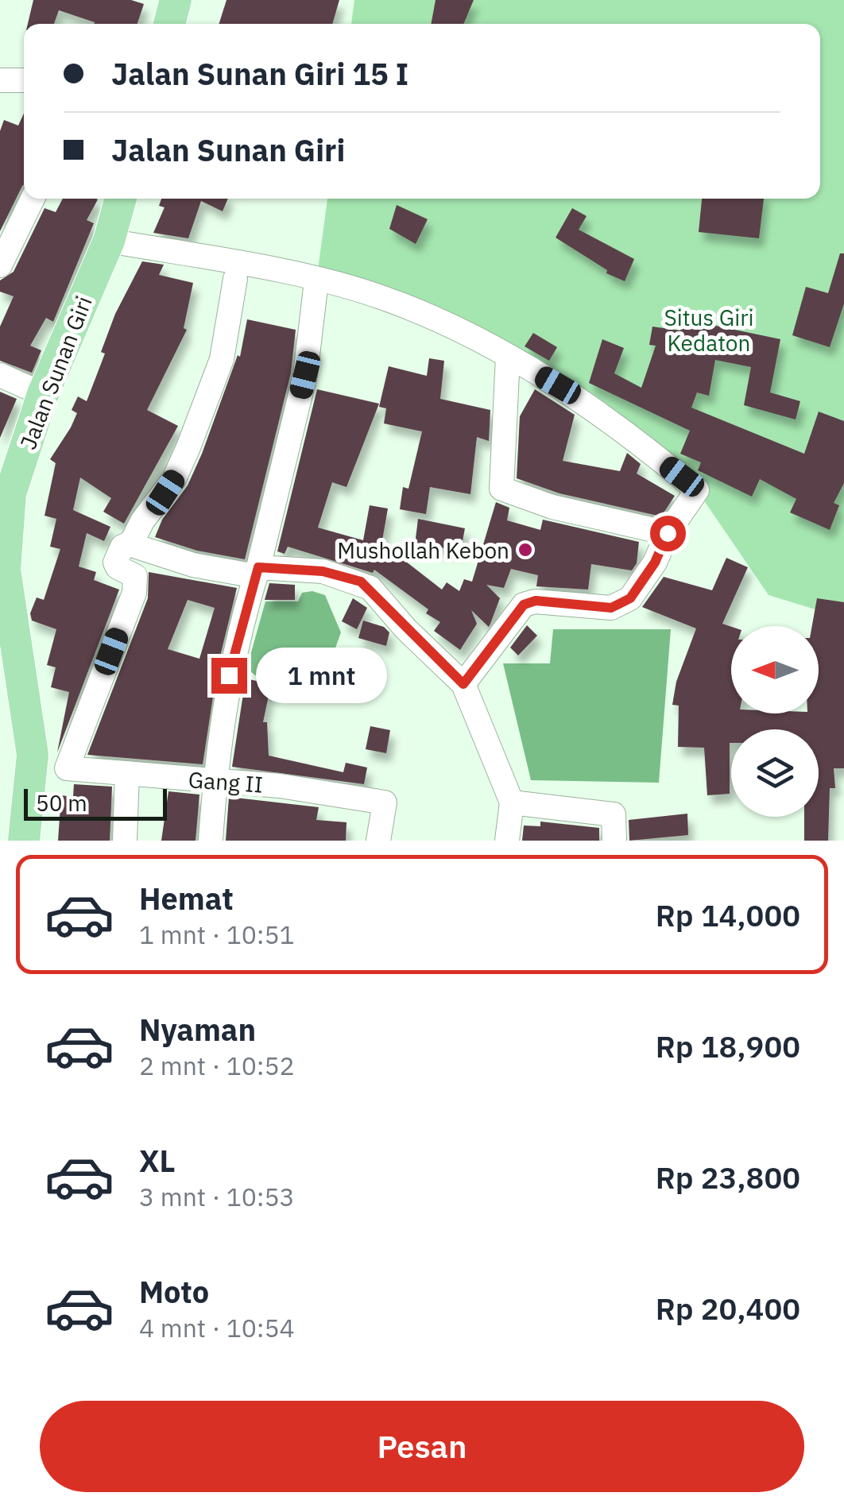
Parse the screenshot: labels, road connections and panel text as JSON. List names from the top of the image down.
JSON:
{
  "streets": {
    "main road": ["Jalan Sunan Giri"],
    "street": ["Gang II"]
  },
  "parks": ["Situs Giri Kedaton"],
  "places": ["Mushollah Kebon"],
  "scale_bar": "50 m",
  "north": "left",
  "page": {
    "banner": ["Jalan Sunan Giri 15 I", "Jalan Sunan Giri"],
    "bubble": "1 mnt",
    "scale": "50 m",
    "list": [
      {
        "name": "Hemat",
        "note": "1 mnt · 10:51",
        "value": "Rp 14,000"
      },
      {
        "name": "Nyaman",
        "note": "2 mnt · 10:52",
        "value": "Rp 18,900"
      },
      {
        "name": "XL",
        "note": "3 mnt · 10:53",
        "value": "Rp 23,800"
      },
      {
        "name": "Moto",
        "note": "4 mnt · 10:54",
        "value": "Rp 20,400"
      }
    ],
    "buttons": "Pesan"
  }
}
